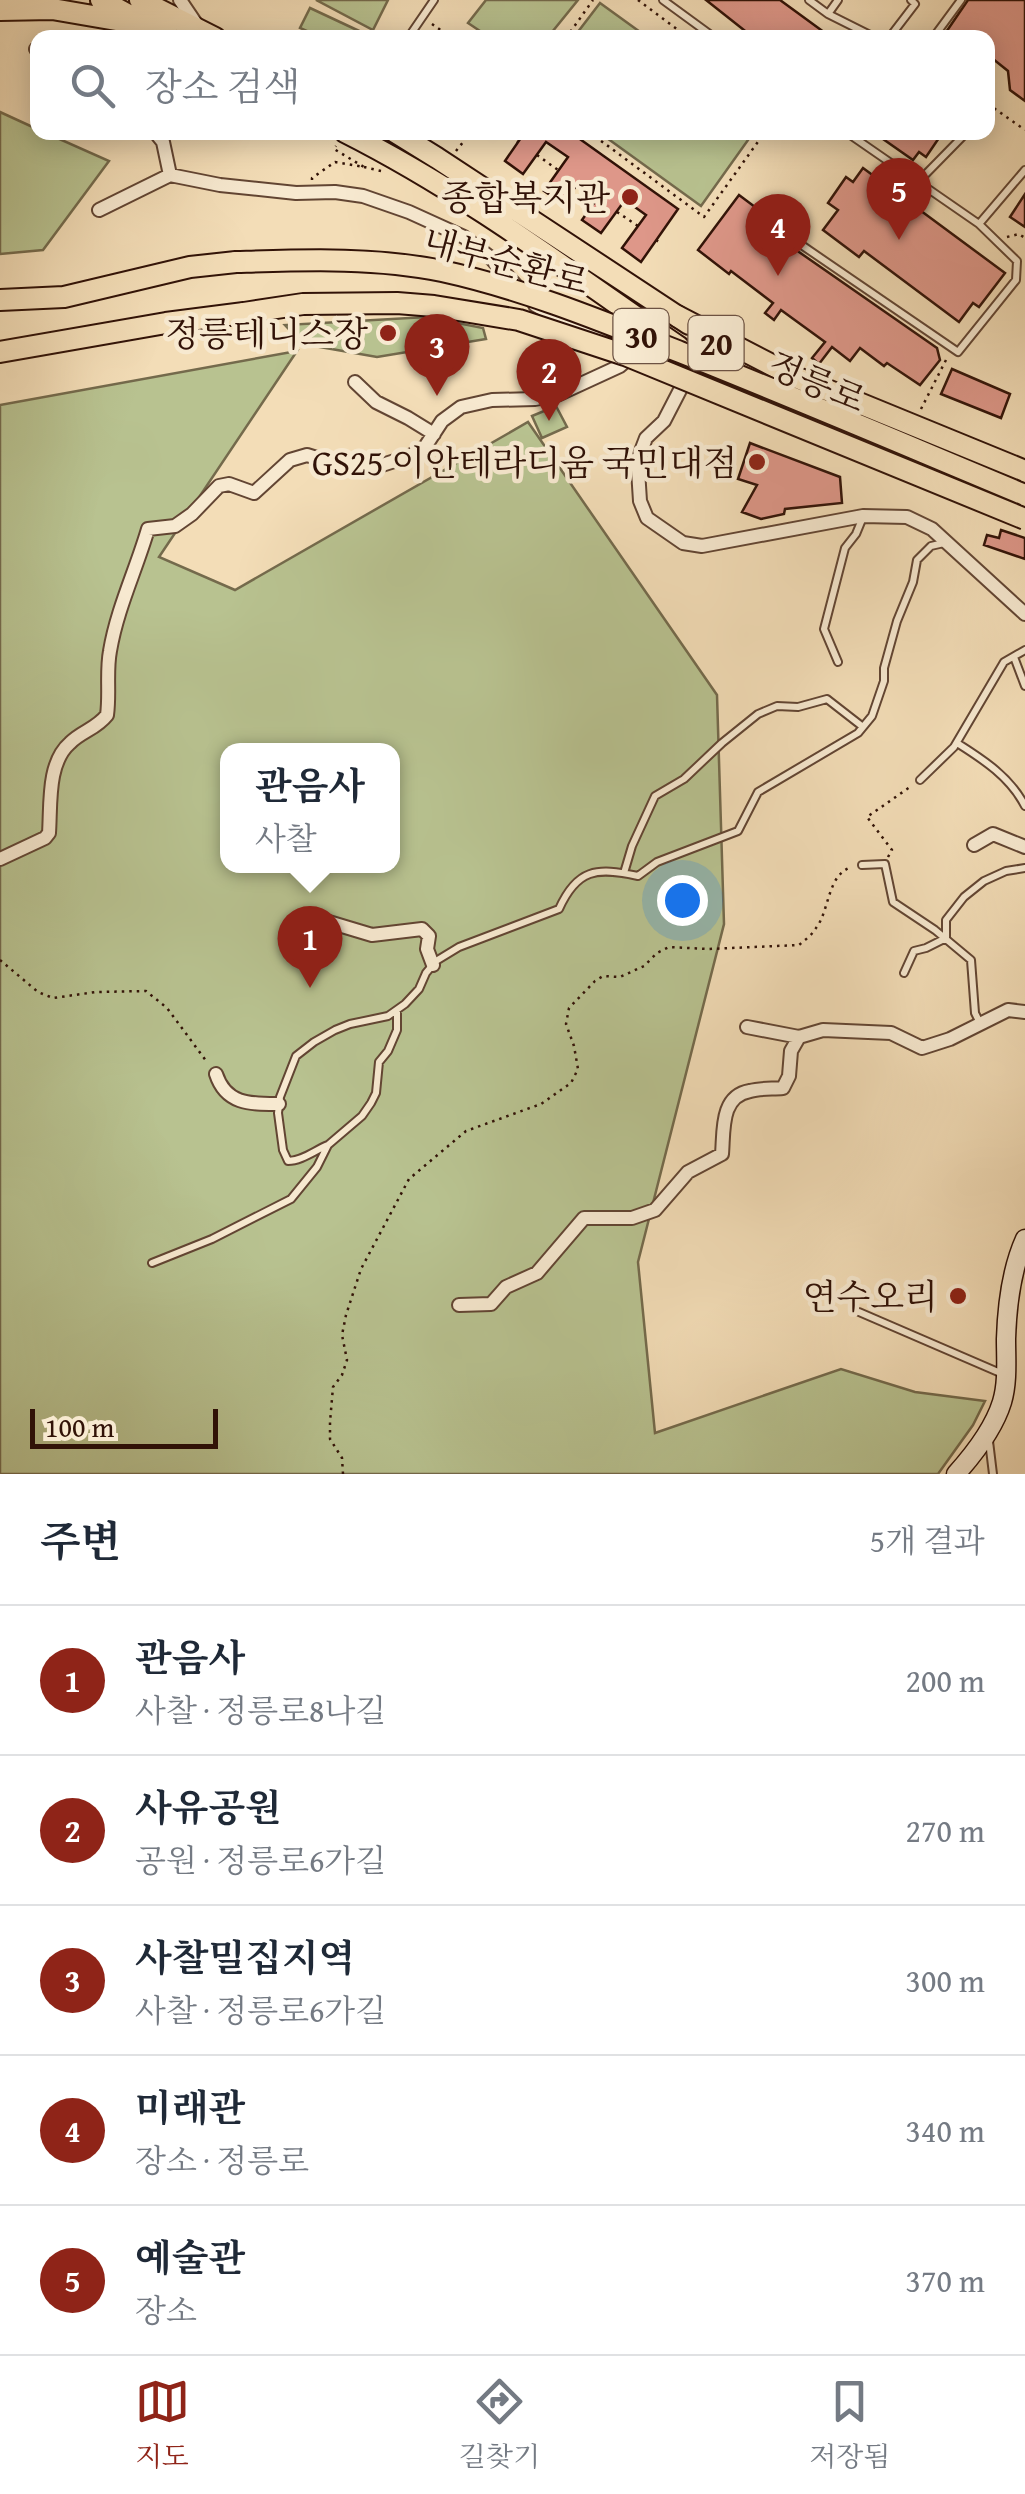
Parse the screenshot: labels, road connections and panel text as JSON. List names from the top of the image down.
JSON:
{
  "streets": {
    "main road": [
      "내부순환로",
      "30",
      "20",
      "정릉로"
    ]
  },
  "places": [
    "종합복지관",
    "정릉테니스장",
    "GS25 이안테라디움 국민대점",
    "연수오리"
  ],
  "scale_bar": "100 m",
  "page": {
    "search": "장소 검색",
    "pins": [
      "5",
      "4",
      "3",
      "2",
      "1"
    ],
    "popup": ["관음사", "사찰"],
    "scale": "100 m",
    "heading": ["주변", "5개 결과"],
    "list": [
      {
        "mark": "1",
        "name": "관음사",
        "note": "사찰 · 정릉로8나길",
        "value": "200 m"
      },
      {
        "mark": "2",
        "name": "사유공원",
        "note": "공원 · 정릉로6가길",
        "value": "270 m"
      },
      {
        "mark": "3",
        "name": "사찰밀집지역",
        "note": "사찰 · 정릉로6가길",
        "value": "300 m"
      },
      {
        "mark": "4",
        "name": "미래관",
        "note": "장소 · 정릉로",
        "value": "340 m"
      },
      {
        "mark": "5",
        "name": "예술관",
        "note": "장소",
        "value": "370 m"
      }
    ],
    "nav": ["지도", "길찾기", "저장됨"]
  }
}
